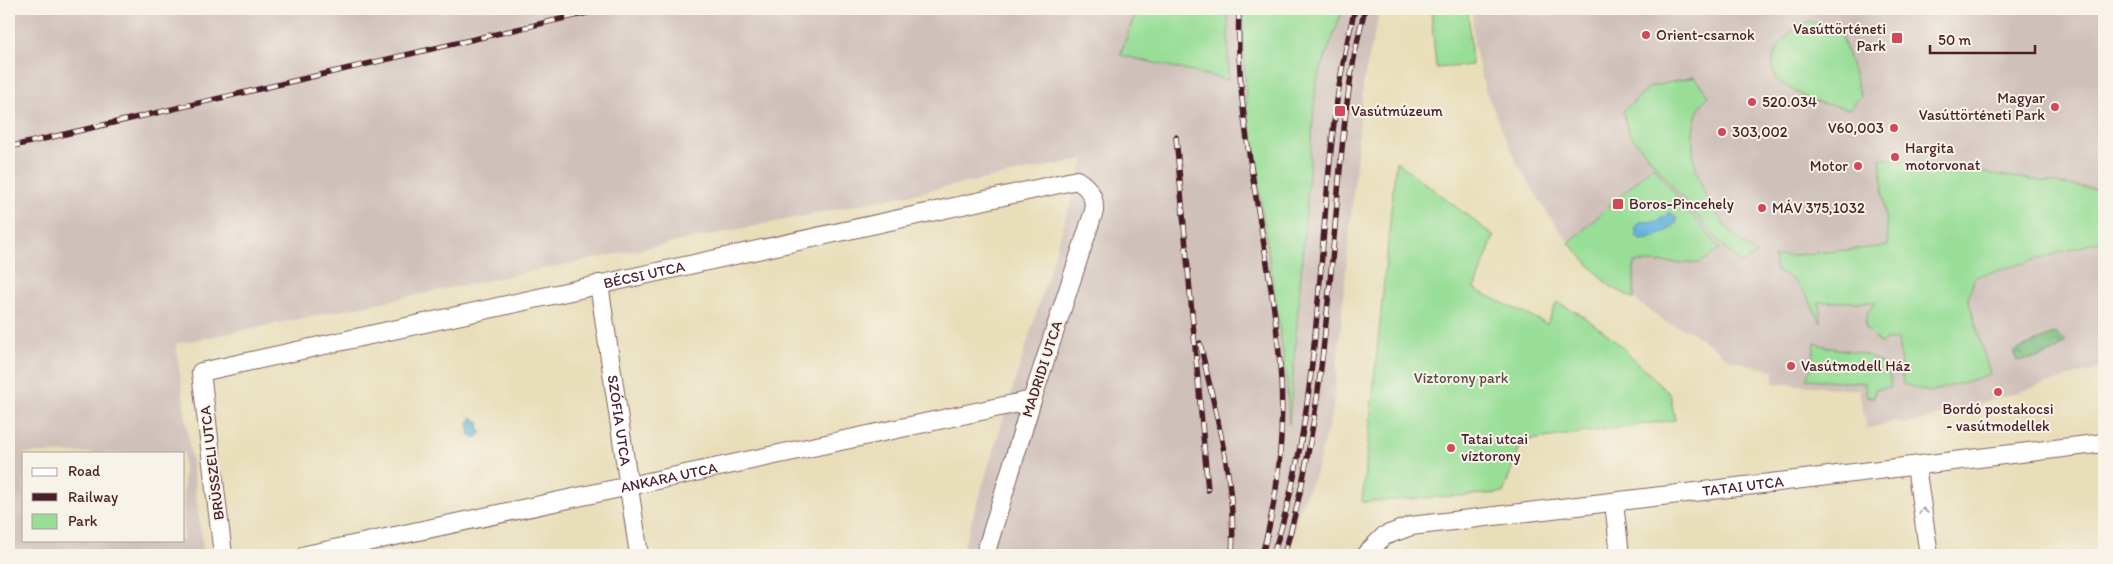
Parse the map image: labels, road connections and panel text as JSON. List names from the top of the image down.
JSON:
{
  "streets": {
    "street": [
      "BÉCSI UTCA",
      "MADRIDI UTCA",
      "SZÓFIA UTCA",
      "BRÜSSZELI UTCA",
      "ANKARA UTCA",
      "TATAI UTCA"
    ]
  },
  "crossings": [
    ["BÉCSI UTCA", "MADRIDI UTCA"],
    ["BÉCSI UTCA", "SZÓFIA UTCA"],
    ["BÉCSI UTCA", "BRÜSSZELI UTCA"],
    ["MADRIDI UTCA", "ANKARA UTCA"],
    ["SZÓFIA UTCA", "ANKARA UTCA"]
  ],
  "parks": ["Víztorony park"],
  "places": {
    "other": [
      "Orient-csarnok",
      "520.034",
      "Magyar Vasúttörténeti Park",
      "V60,003",
      "303,002",
      "Hargita motorvonat",
      "Motor",
      "MÁV 375,1032",
      "Vasútmodell Ház",
      "Bordó postakocsi - vasútmodellek",
      "Tatai utcai víztorony"
    ],
    "transit": ["Vasúttörténeti Park", "Vasútmúzeum", "Boros-Pincehely"]
  },
  "legend": ["Road", "Railway", "Park"],
  "scale_bar": "50 m"
}
